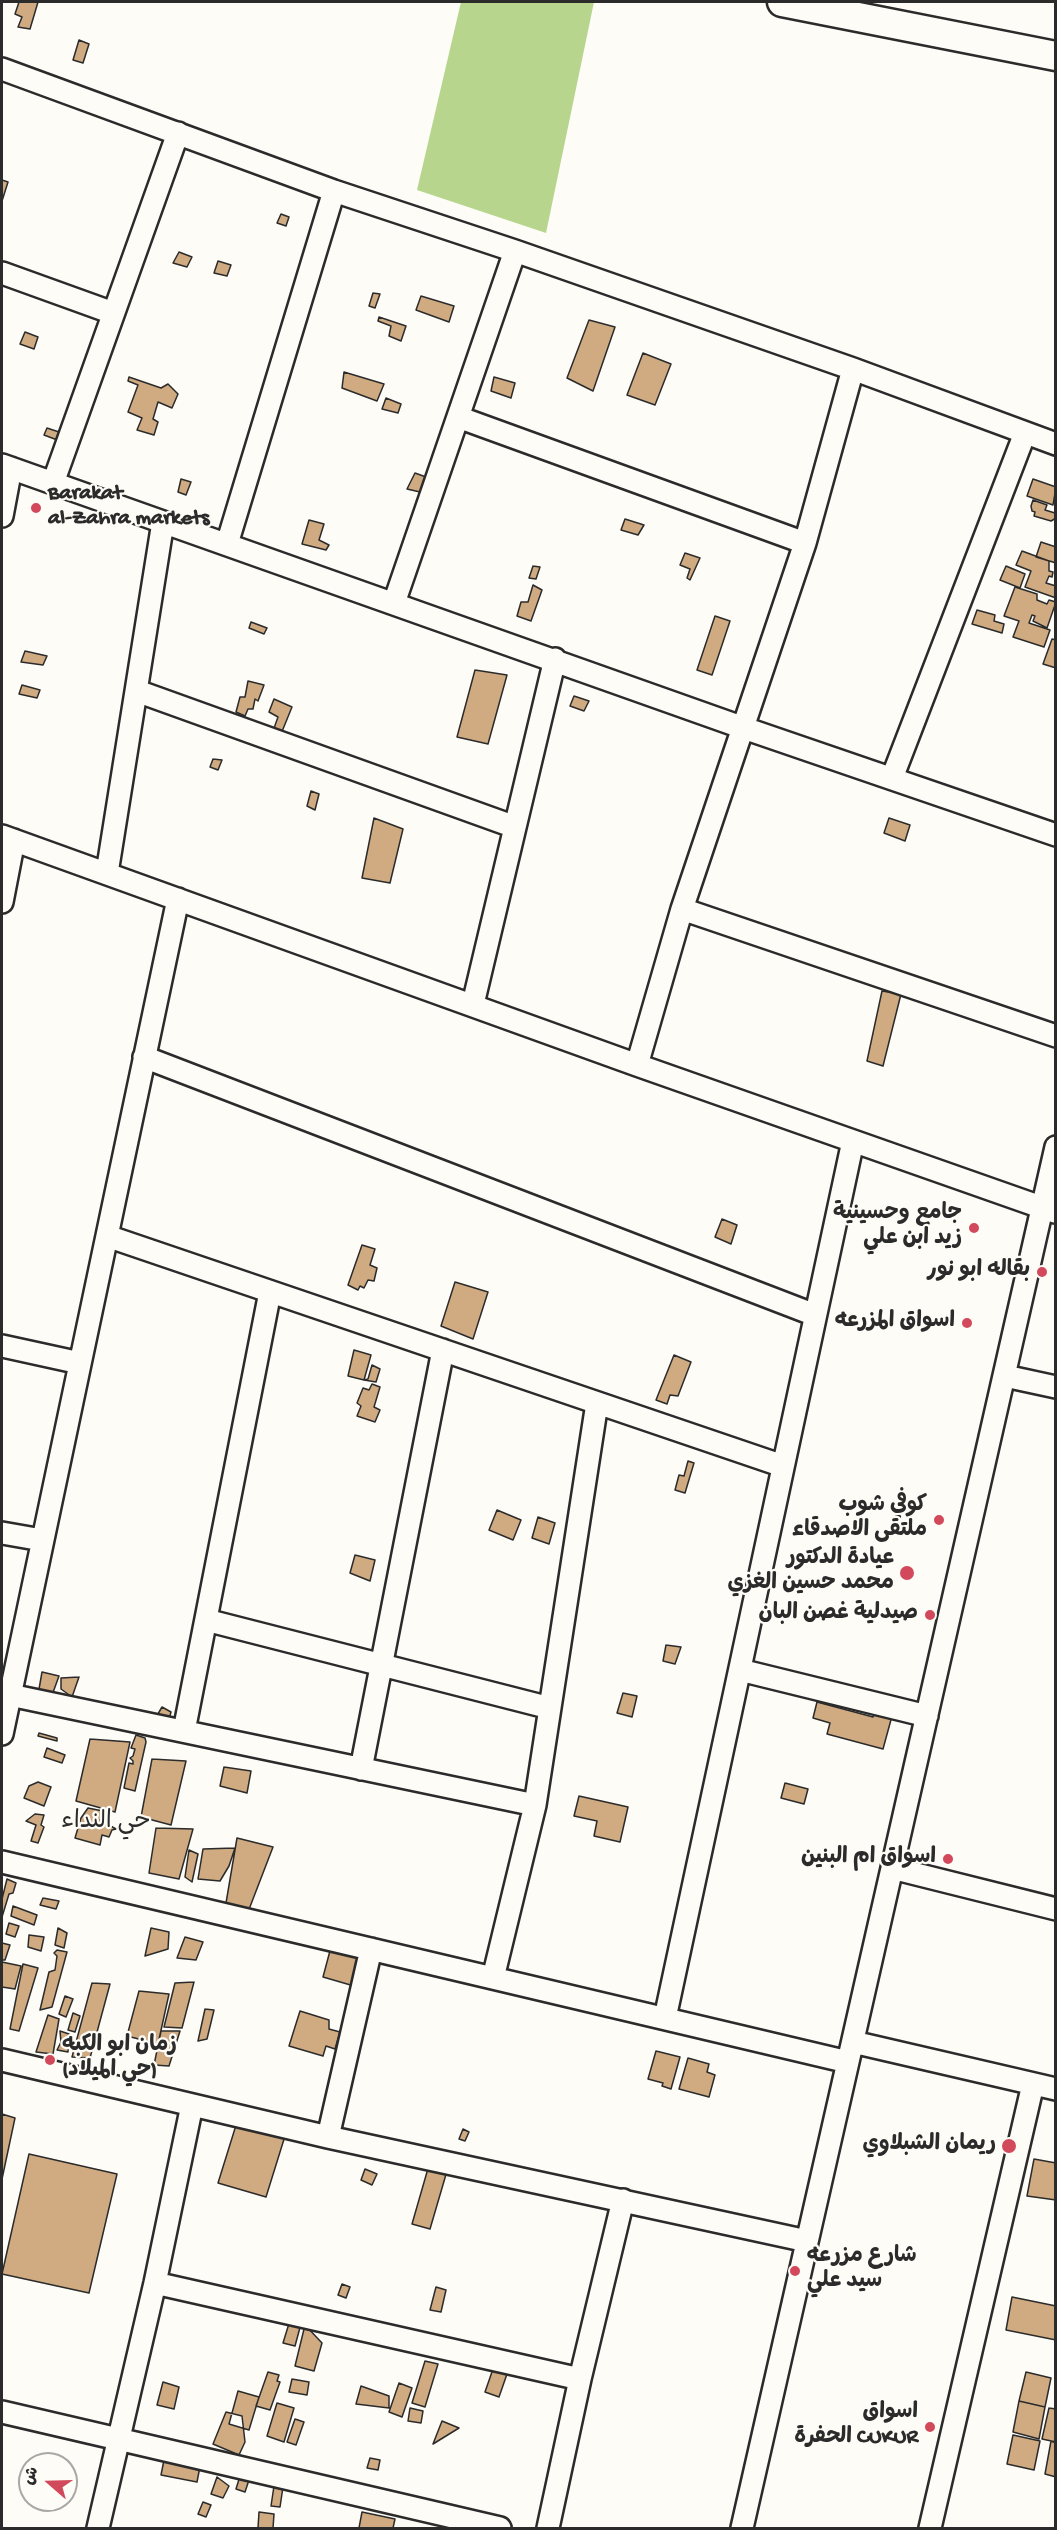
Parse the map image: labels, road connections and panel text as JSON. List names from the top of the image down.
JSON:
{
  "districts": ["حي النداء"],
  "places": [
    "Barakat al-Zahra markets",
    "جامع وحسينية زيد ابن علي",
    "بقاله ابو نور",
    "اسواق المزرعه",
    "كوفي شوب ملتقى الاصدقاء",
    "عيادة الدكتور محمد حسين الغزي",
    "صيدلية غصن البان",
    "اسواق ام البنين",
    "زمان ابو الكبه (حي الميلاد)",
    "ريمان الشبلاوي",
    "شارع مزرعه سيد علي",
    "اسواق الحفرة CUKUR"
  ],
  "north": "left"
}
